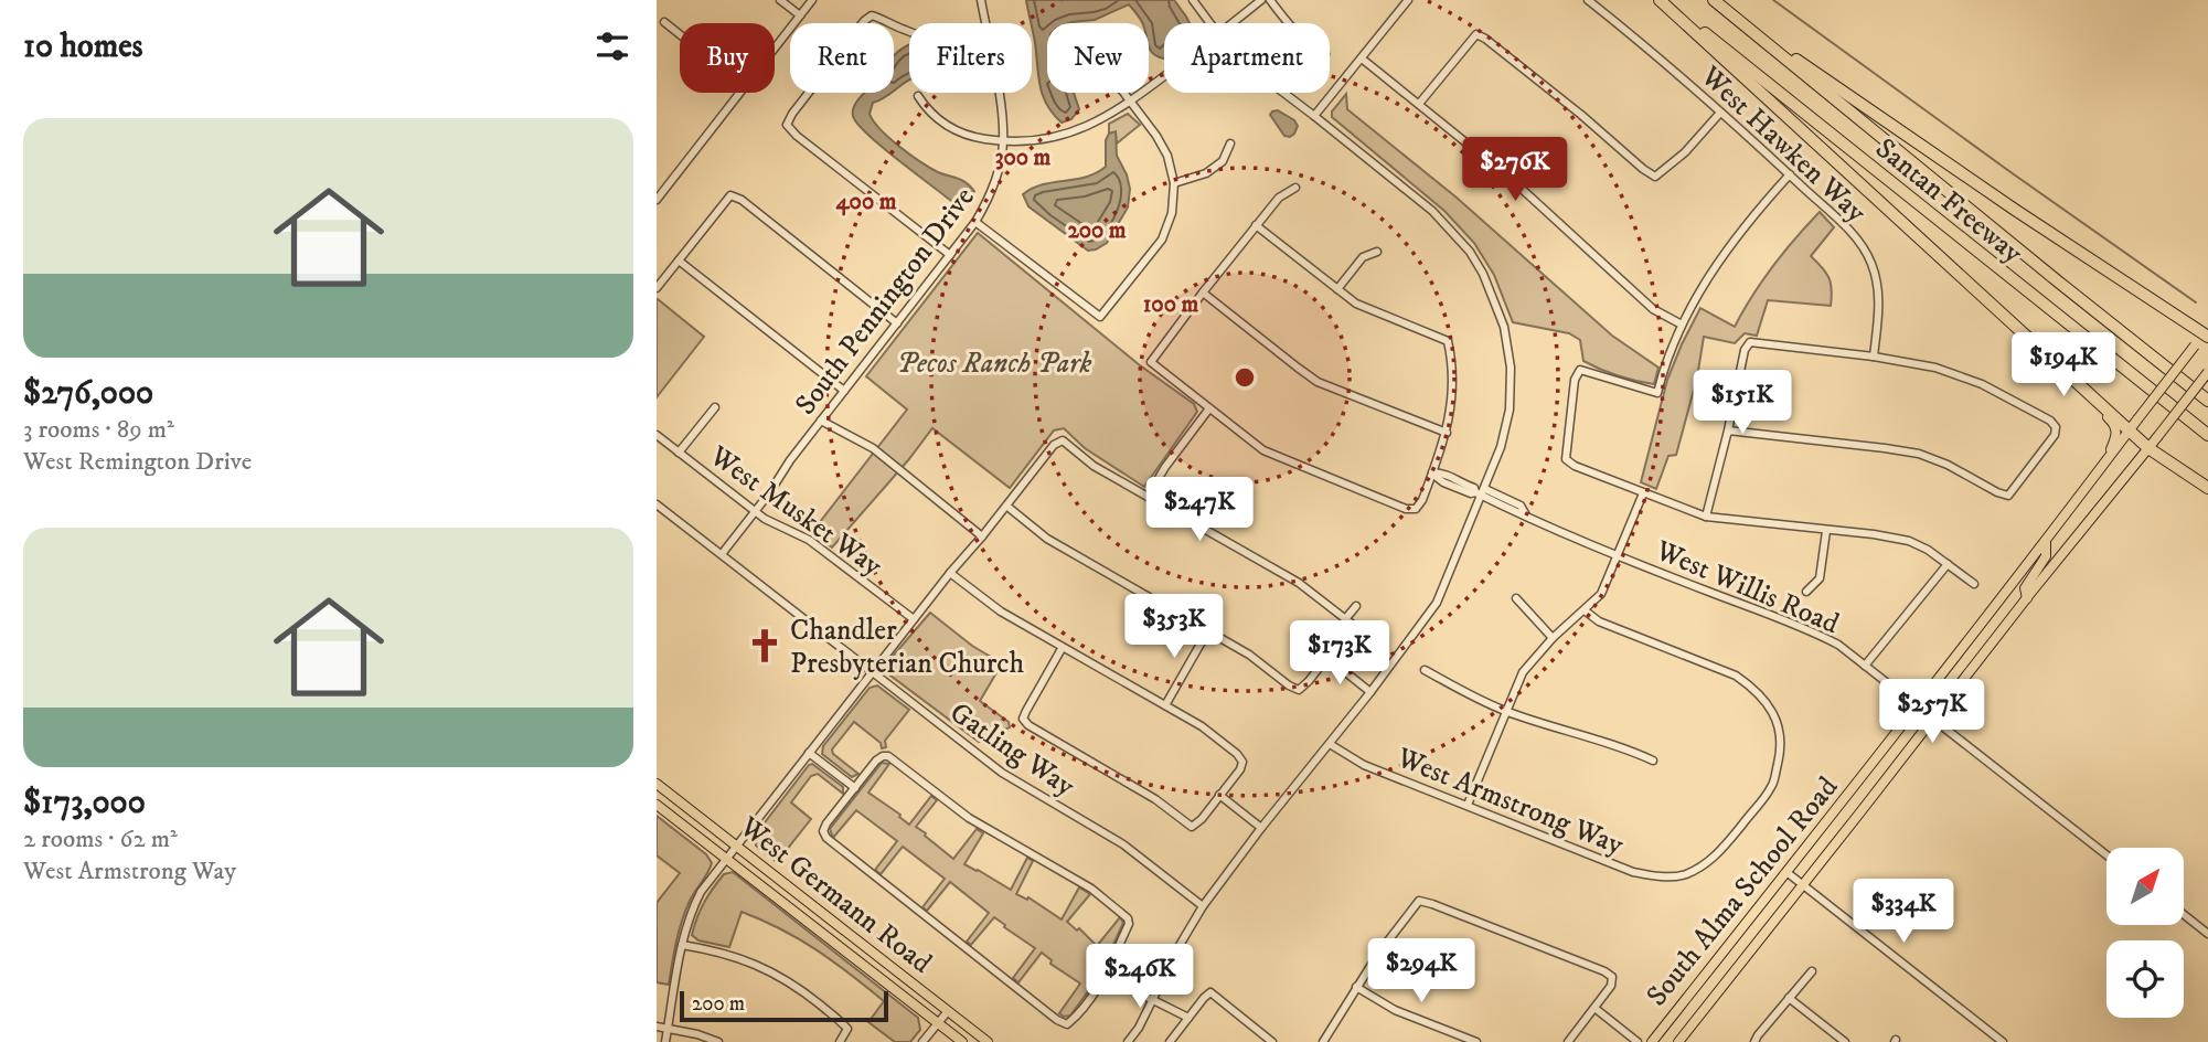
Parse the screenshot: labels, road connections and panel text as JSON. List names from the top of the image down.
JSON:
{
  "streets": {
    "highway": ["Santan Freeway"],
    "main road": ["South Alma School Road", "West Germann Road"],
    "street": [
      "West Hawken Way",
      "South Pennington Drive",
      "West Musket Way",
      "West Willis Road",
      "Gatling Way",
      "West Armstrong Way"
    ]
  },
  "crossings": [
    ["South Pennington Drive", "West Musket Way"],
    ["South Pennington Drive", "Gatling Way"],
    ["West Willis Road", "South Alma School Road"]
  ],
  "parks": ["Pecos Ranch Park"],
  "places": {
    "church": ["Chandler Presbyterian Church"]
  },
  "scale_bar": "200 m",
  "north": "top right",
  "page": {
    "heading": "10 homes",
    "chip": [
      "Buy",
      "Rent",
      "Filters",
      "New",
      "Apartment"
    ],
    "list": [
      {
        "name": "$276,000",
        "note": "3 rooms · 89 m² · West Remington Drive"
      },
      {
        "name": "$173,000",
        "note": "2 rooms · 62 m² · West Armstrong Way"
      }
    ],
    "price": [
      "$276K",
      "$194K",
      "$151K",
      "$247K",
      "$353K",
      "$173K",
      "$257K",
      "$334K",
      "$294K",
      "$246K"
    ],
    "scale": "200 m"
  },
  "rings": [
    "300 m",
    "400 m",
    "200 m",
    "100 m"
  ]
}
